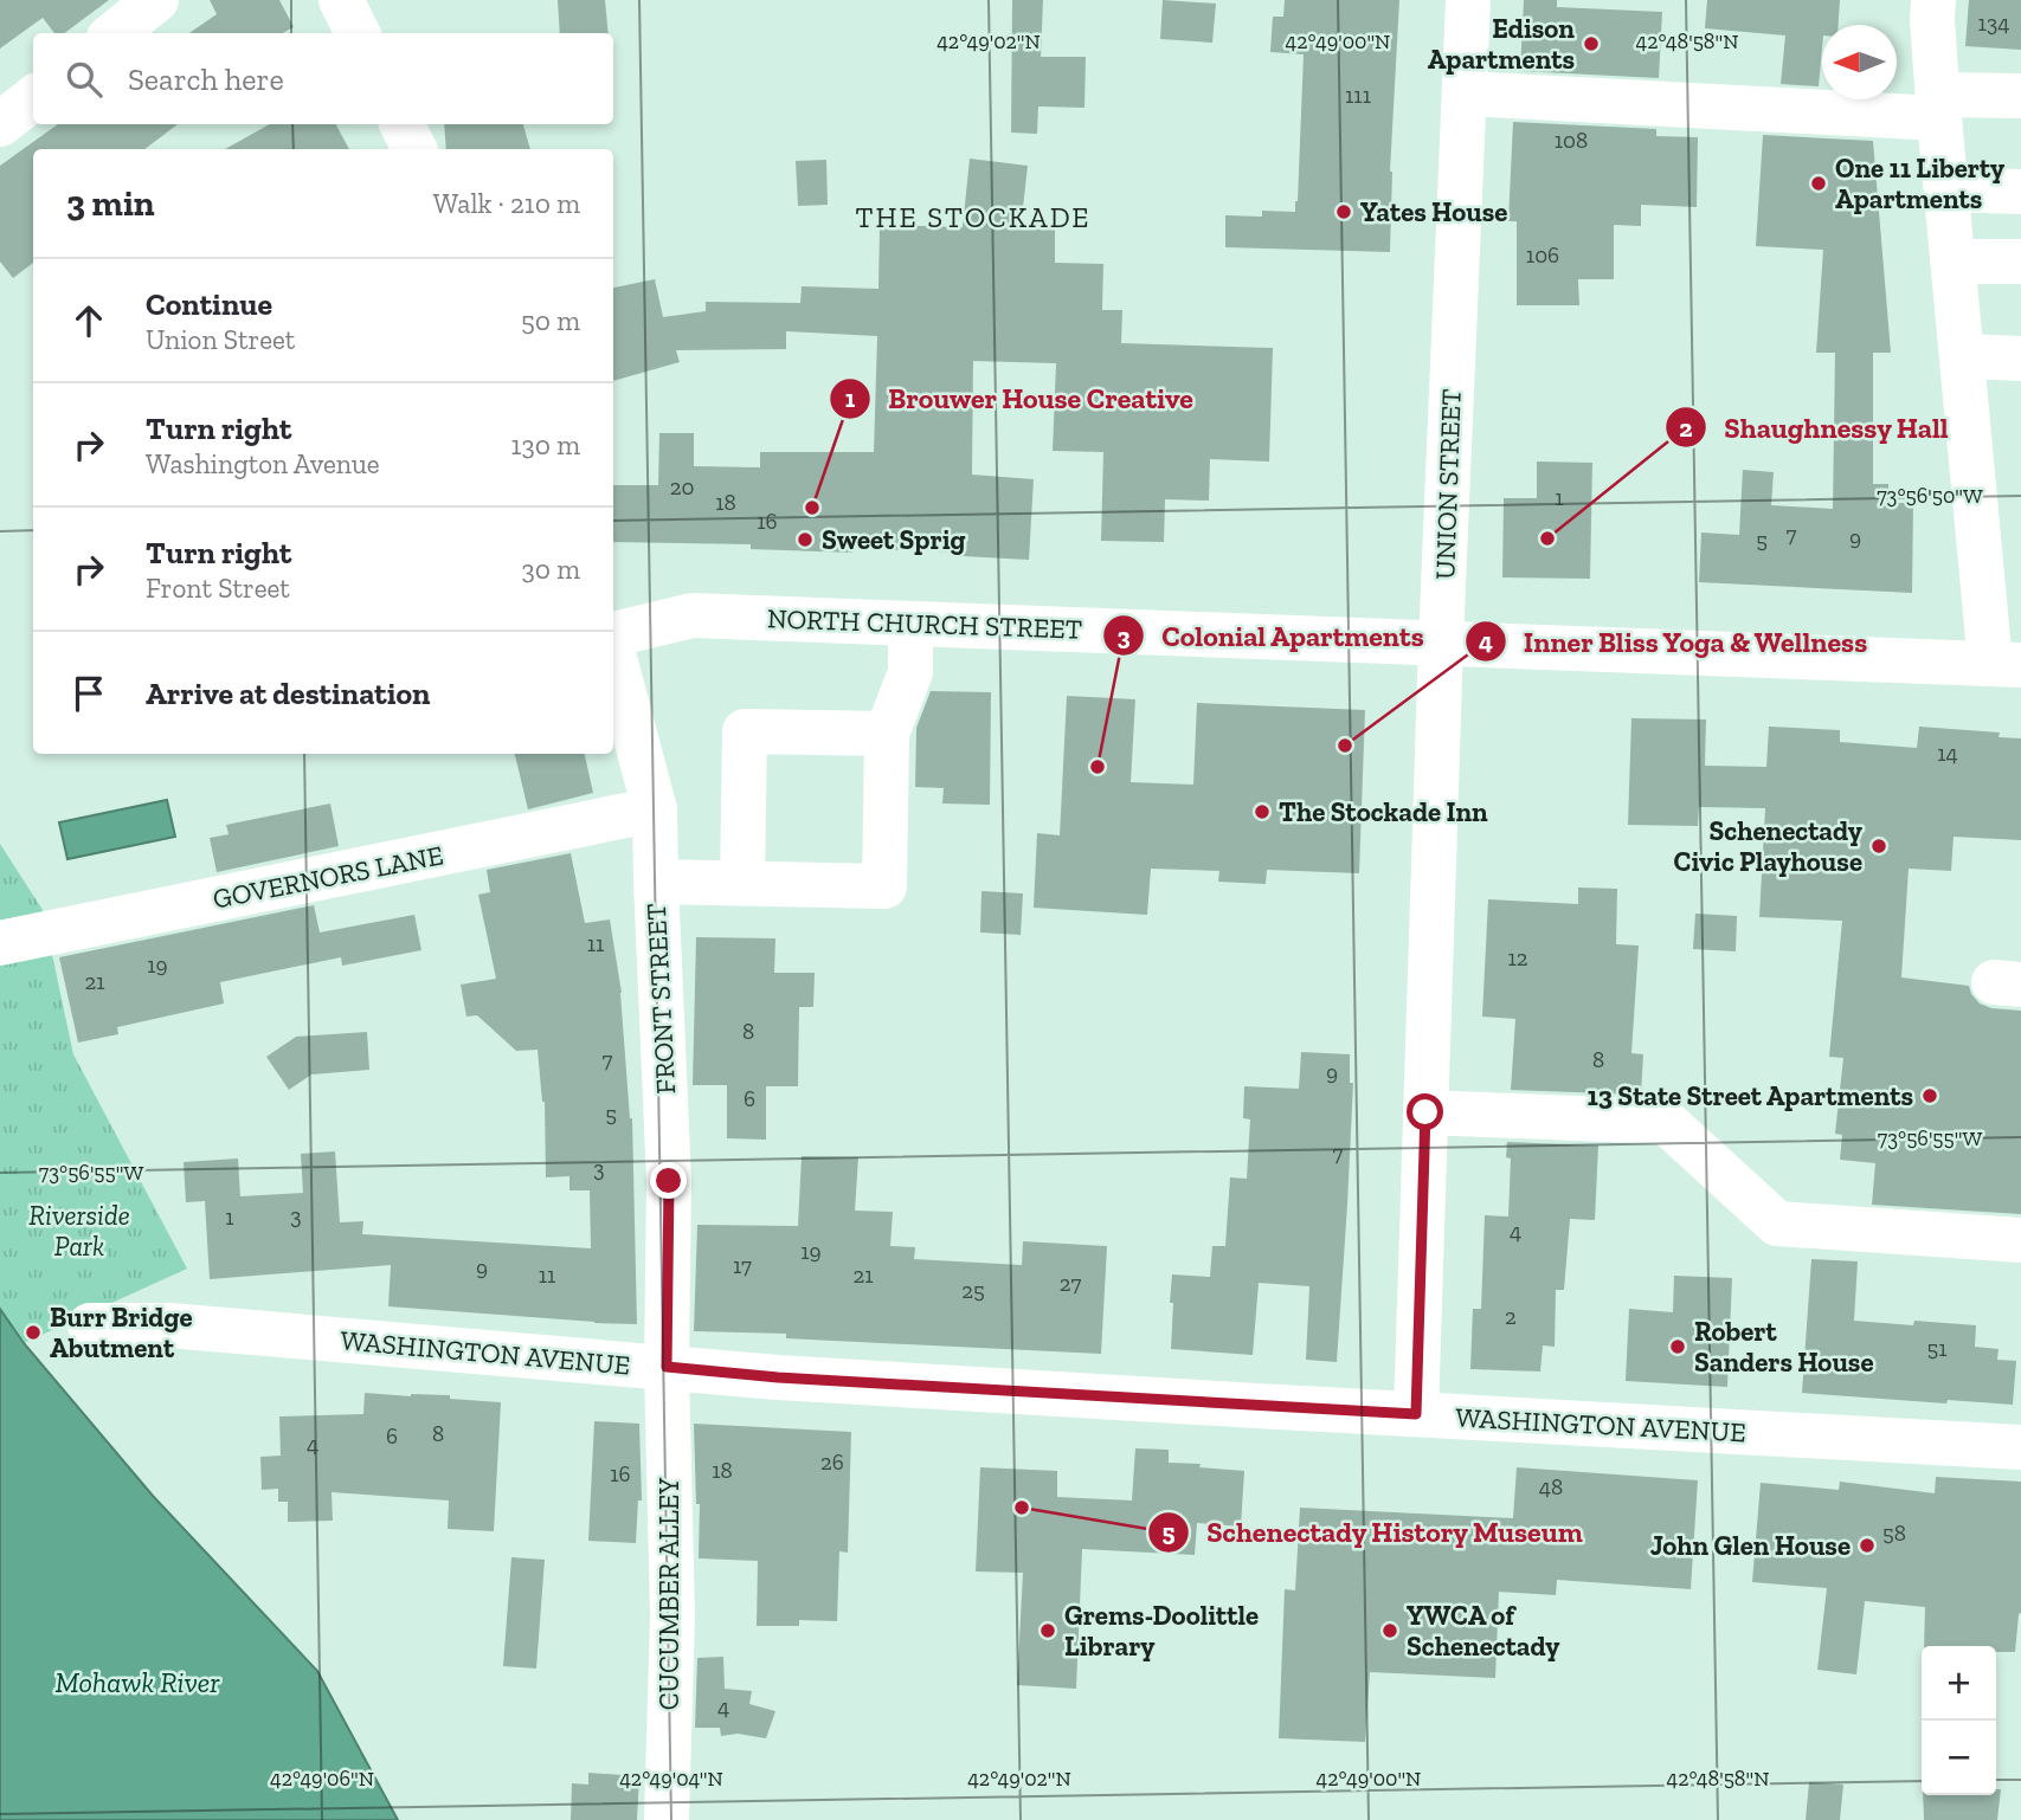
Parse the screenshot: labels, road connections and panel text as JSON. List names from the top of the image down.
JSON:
{
  "streets": {
    "street": [
      "UNION STREET",
      "NORTH CHURCH STREET",
      "GOVERNORS LANE",
      "FRONT STREET",
      "WASHINGTON AVENUE",
      "CUCUMBER ALLEY"
    ]
  },
  "crossings": [
    ["UNION STREET", "NORTH CHURCH STREET"],
    ["UNION STREET", "WASHINGTON AVENUE"],
    ["GOVERNORS LANE", "FRONT STREET"],
    ["FRONT STREET", "WASHINGTON AVENUE"],
    ["FRONT STREET", "CUCUMBER ALLEY"],
    ["WASHINGTON AVENUE", "CUCUMBER ALLEY"]
  ],
  "districts": ["THE STOCKADE"],
  "water": ["Mohawk River"],
  "parks": ["Riverside Park"],
  "places": [
    "Edison Apartments",
    "One 11 Liberty Apartments",
    "Yates House",
    "Brouwer House Creative",
    "Shaughnessy Hall",
    "Sweet Sprig",
    "Inner Bliss Yoga & Wellness",
    "Colonial Apartments",
    "The Stockade Inn",
    "Schenectady Civic Playhouse",
    "13 State Street Apartments",
    "Burr Bridge Abutment",
    "Robert Sanders House",
    "Schenectady History Museum",
    "John Glen House",
    "Grems-Doolittle Library",
    "YWCA of Schenectady"
  ],
  "house_numbers": [
    "134",
    "111",
    "108",
    "106",
    "20",
    "1",
    "18",
    "16",
    "7",
    "9",
    "5",
    "14",
    "11",
    "12",
    "19",
    "21",
    "8",
    "7",
    "8",
    "9",
    "6",
    "5",
    "7",
    "3",
    "3",
    "1",
    "4",
    "19",
    "17",
    "9",
    "11",
    "21",
    "27",
    "25",
    "2",
    "51",
    "8",
    "6",
    "4",
    "26",
    "18",
    "16",
    "48",
    "58",
    "4"
  ],
  "north": "left",
  "page": {
    "search": "Search here",
    "heading": ["3 min", "Walk · 210 m"],
    "list": [
      ["Continue", "Union Street", "50 m"],
      ["Turn right", "Washington Avenue", "130 m"],
      ["Turn right", "Front Street", "30 m"],
      "Arrive at destination"
    ],
    "map_buttons": ["+", "−"]
  },
  "coordinates": [
    "42°49'02\"N",
    "42°49'00\"N",
    "42°48'58\"N",
    "73°56'50\"W",
    "73°56'55\"W",
    "42°49'06\"N",
    "42°49'04\"N"
  ]
}
